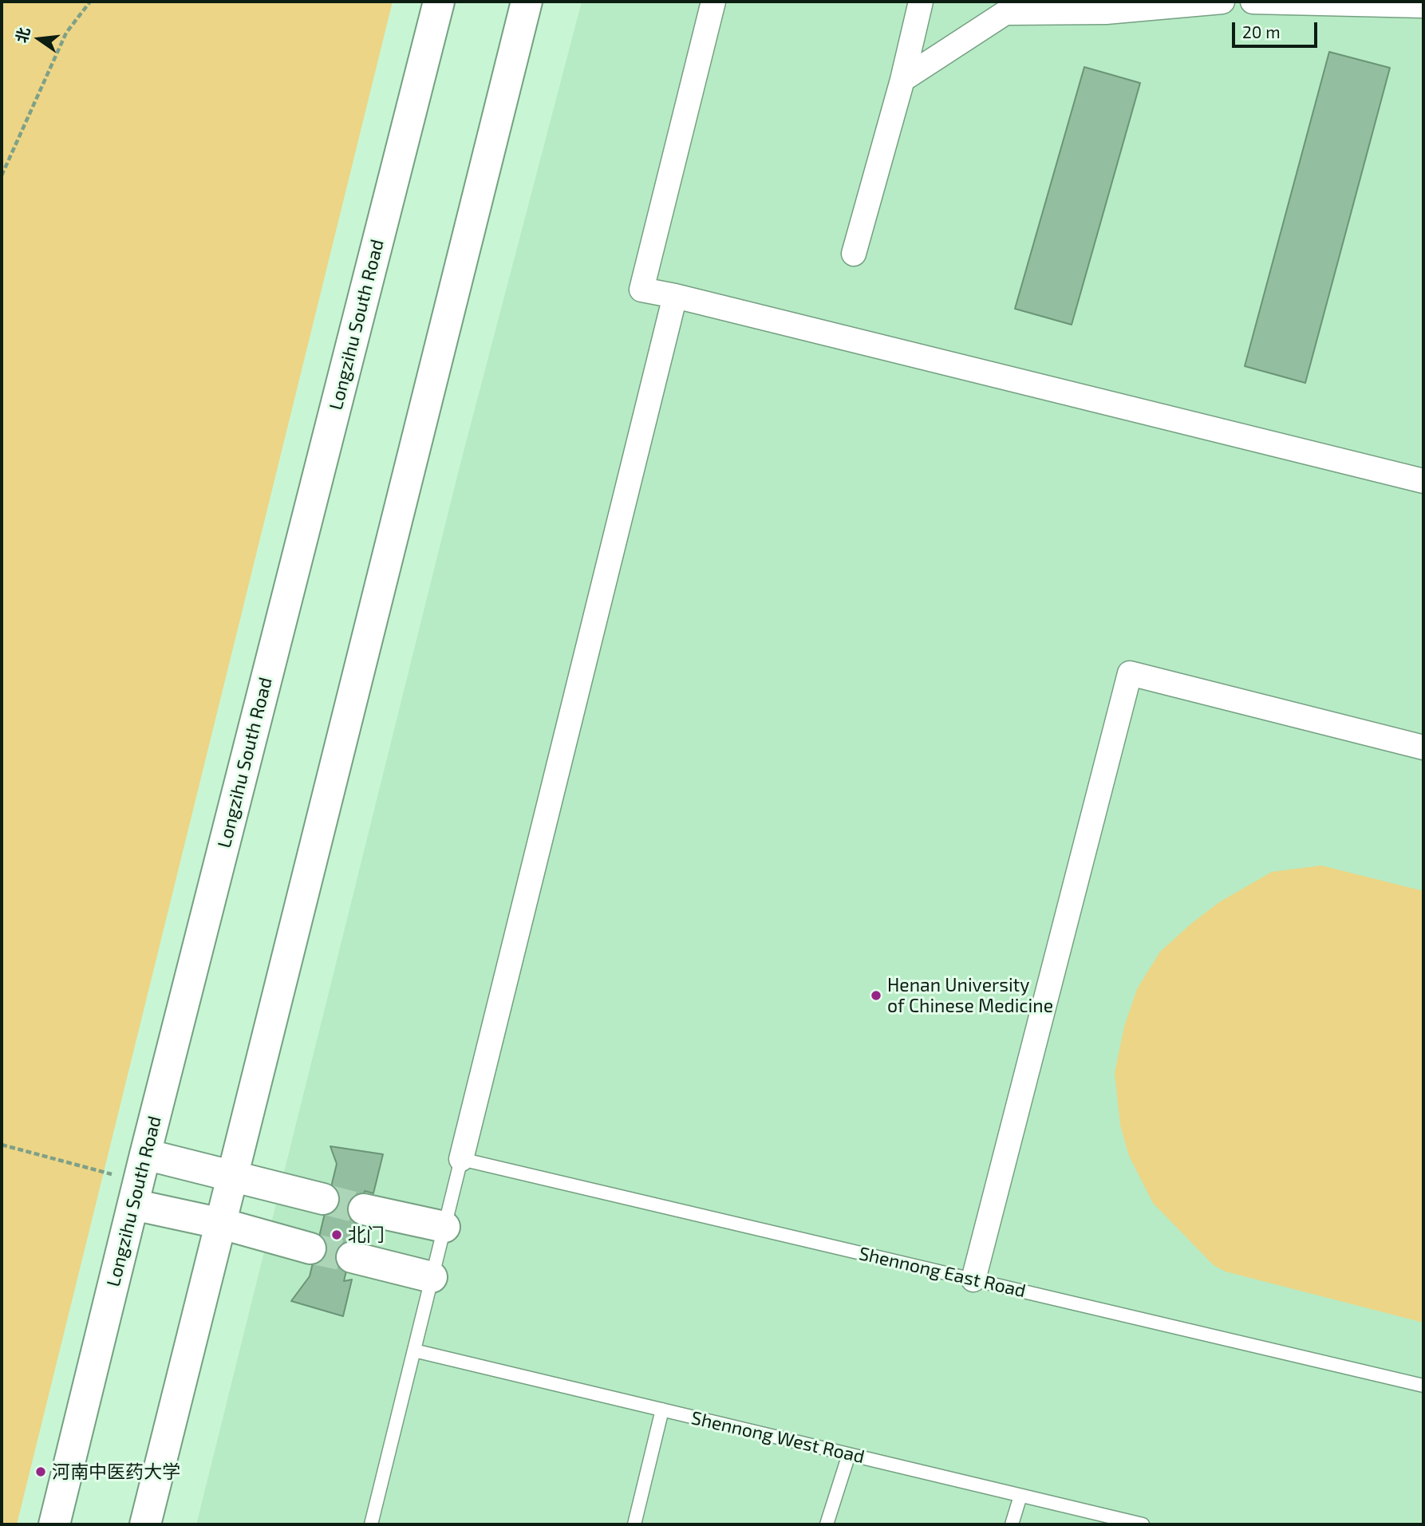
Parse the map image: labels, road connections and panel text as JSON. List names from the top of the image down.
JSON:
{
  "streets": {
    "street": ["Longzihu South Road"],
    "lane": ["Shennong East Road", "Shennong West Road"]
  },
  "places": ["Henan University of Chinese Medicine", "北门", "河南中医药大学"],
  "scale_bar": "20 m",
  "north": "left"
}
